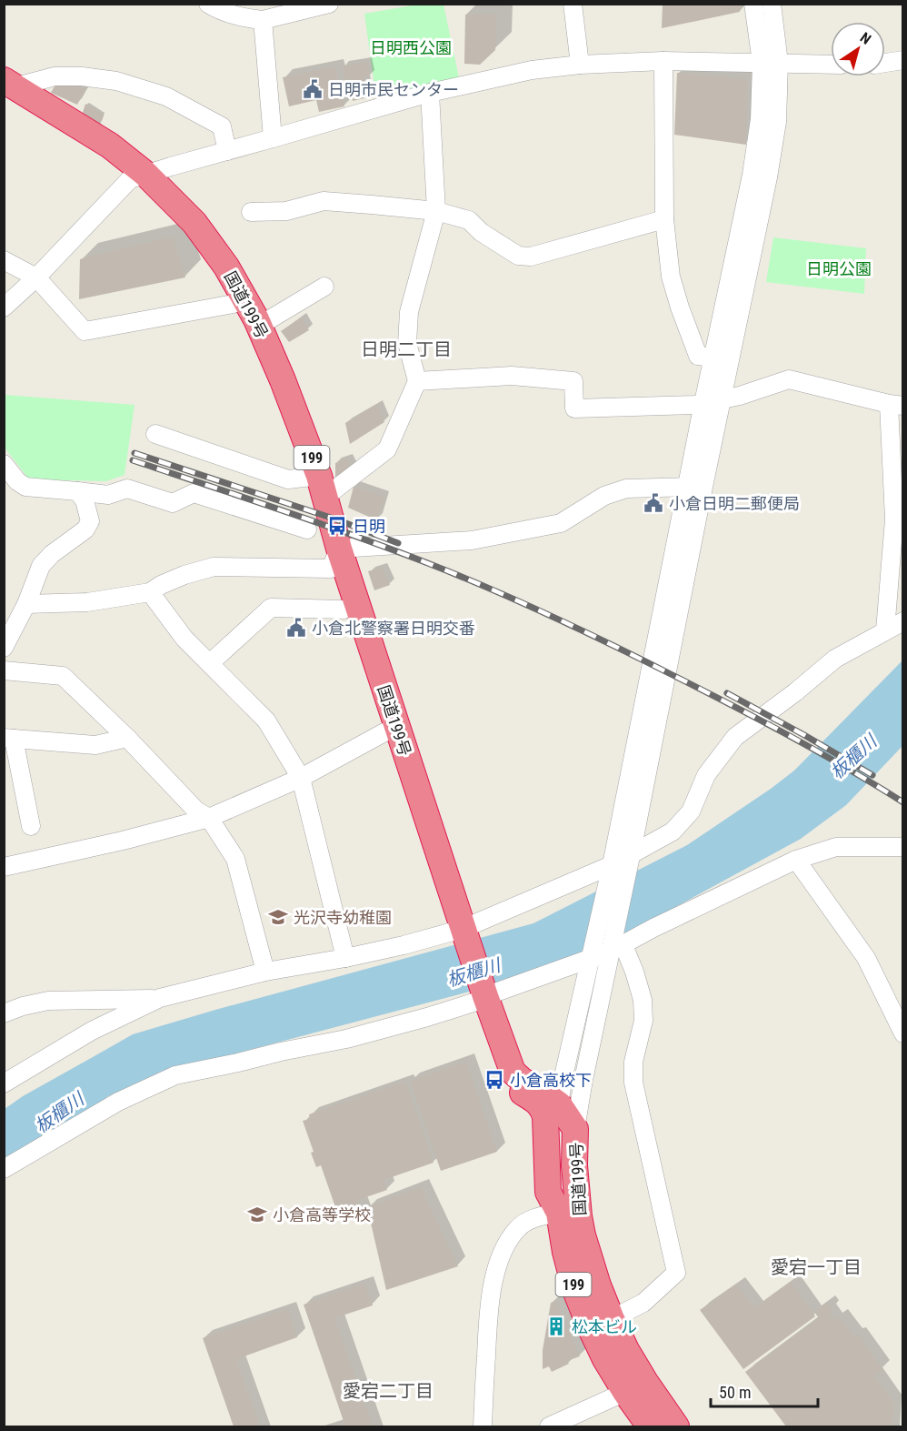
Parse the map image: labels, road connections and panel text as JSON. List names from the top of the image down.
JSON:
{
  "streets": {
    "highway": ["国道199号", "199"]
  },
  "districts": ["日明二丁目", "愛宕一丁目", "愛宕二丁目"],
  "water": ["板櫃川"],
  "parks": ["日明西公園", "日明公園"],
  "places": {
    "public building": ["日明市民センター", "小倉日明二郵便局", "小倉北警察署日明交番"],
    "bus stop": ["日明", "小倉高校下"],
    "school or university": ["光沢寺幼稚園", "小倉高等学校"],
    "building": ["松本ビル"]
  },
  "scale_bar": "50 m",
  "north": "top right"
}
